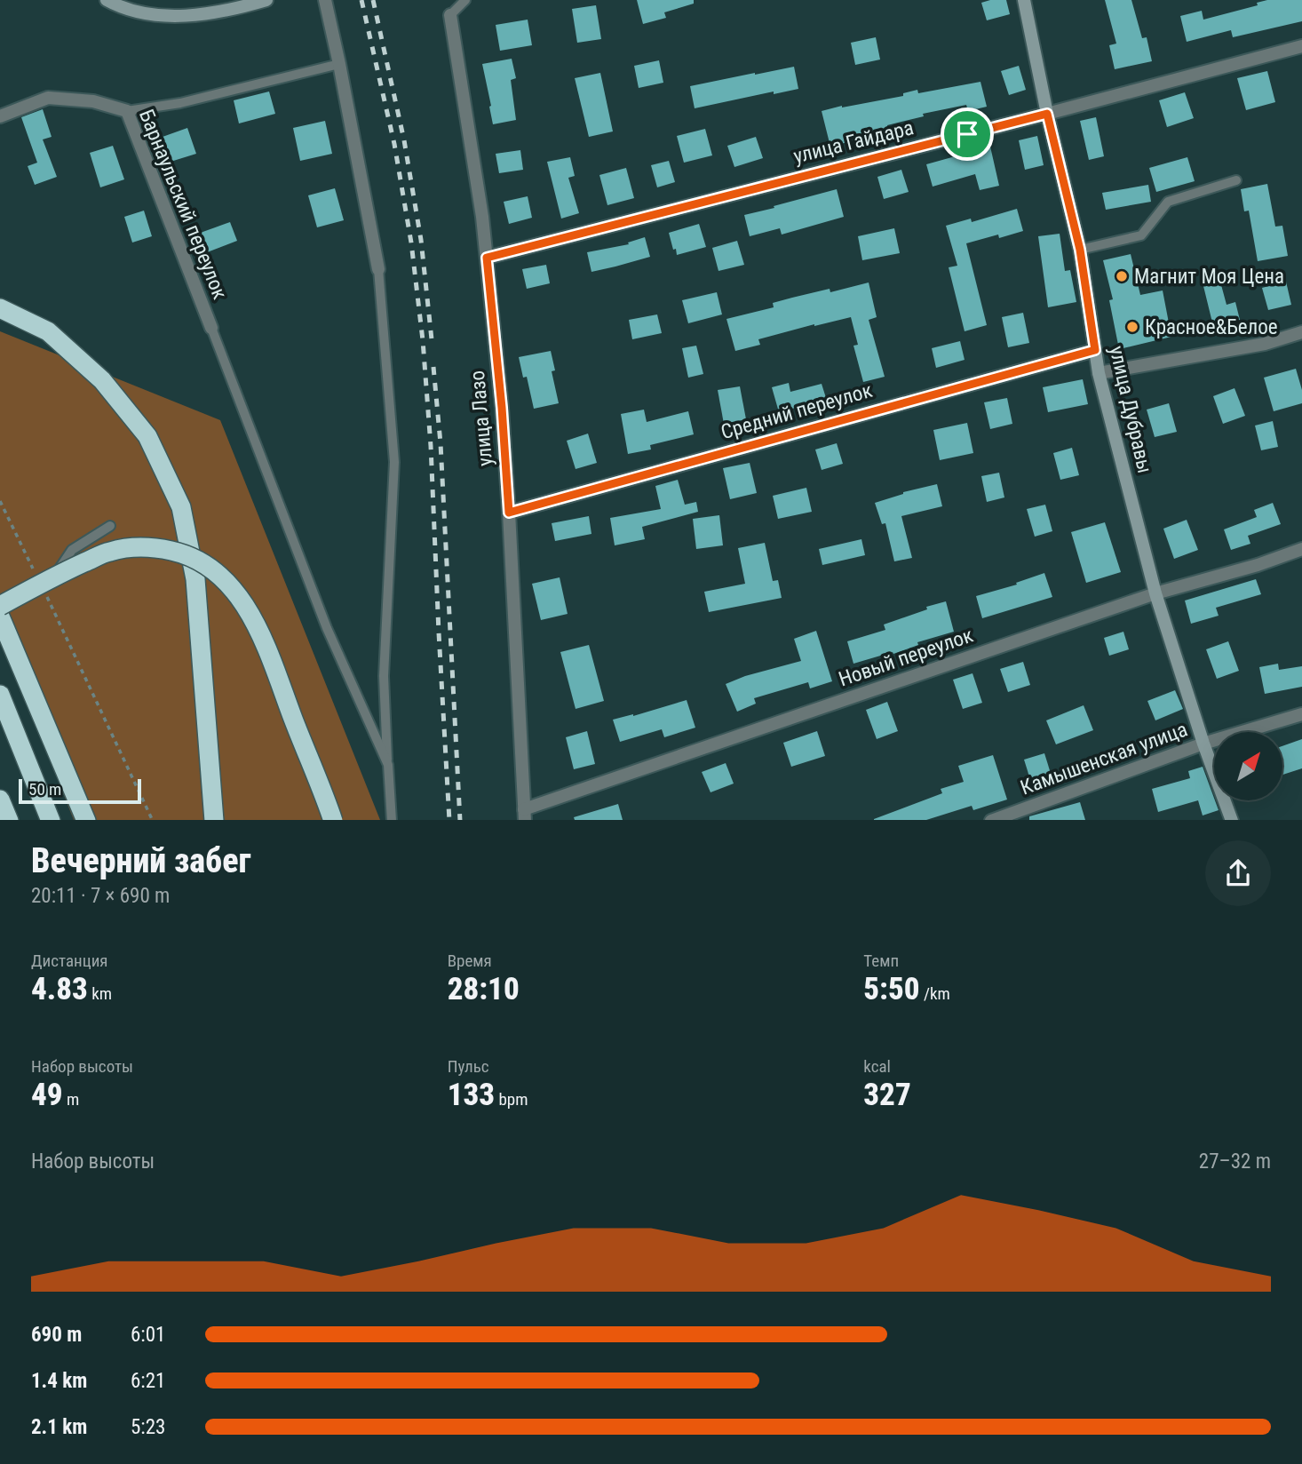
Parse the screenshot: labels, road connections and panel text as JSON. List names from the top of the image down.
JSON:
{
  "streets": {
    "street": [
      "улица Гайдара",
      "Барнаульский переулок",
      "улица Дубравы",
      "Средний переулок",
      "улица Лазо",
      "Новый переулок",
      "Камышенская улица"
    ]
  },
  "crossings": [
    ["улица Гайдара", "улица Дубравы"],
    ["улица Гайдара", "улица Лазо"],
    ["улица Дубравы", "Средний переулок"],
    ["улица Дубравы", "Новый переулок"],
    ["улица Дубравы", "Камышенская улица"],
    ["Средний переулок", "улица Лазо"],
    ["улица Лазо", "Новый переулок"]
  ],
  "places": ["Магнит Моя Цена", "Красное&Белое"],
  "scale_bar": "50 m",
  "north": "top right",
  "page": {
    "scale": "50 m",
    "heading": ["Вечерний забег", "20:11 · 7 × 690 m"],
    "stats": [
      ["Дистанция", "4.83 km"],
      ["Время", "28:10"],
      ["Темп", "5:50 /km"],
      ["Набор высоты", "49 m"],
      ["Пульс", "133 bpm"],
      ["kcal", "327"]
    ],
    "chart": ["Набор высоты", "27–32 m"],
    "list": [
      {
        "name": "690 m",
        "note": "6:01"
      },
      {
        "name": "1.4 km",
        "note": "6:21"
      },
      {
        "name": "2.1 km",
        "note": "5:23"
      }
    ]
  }
}
